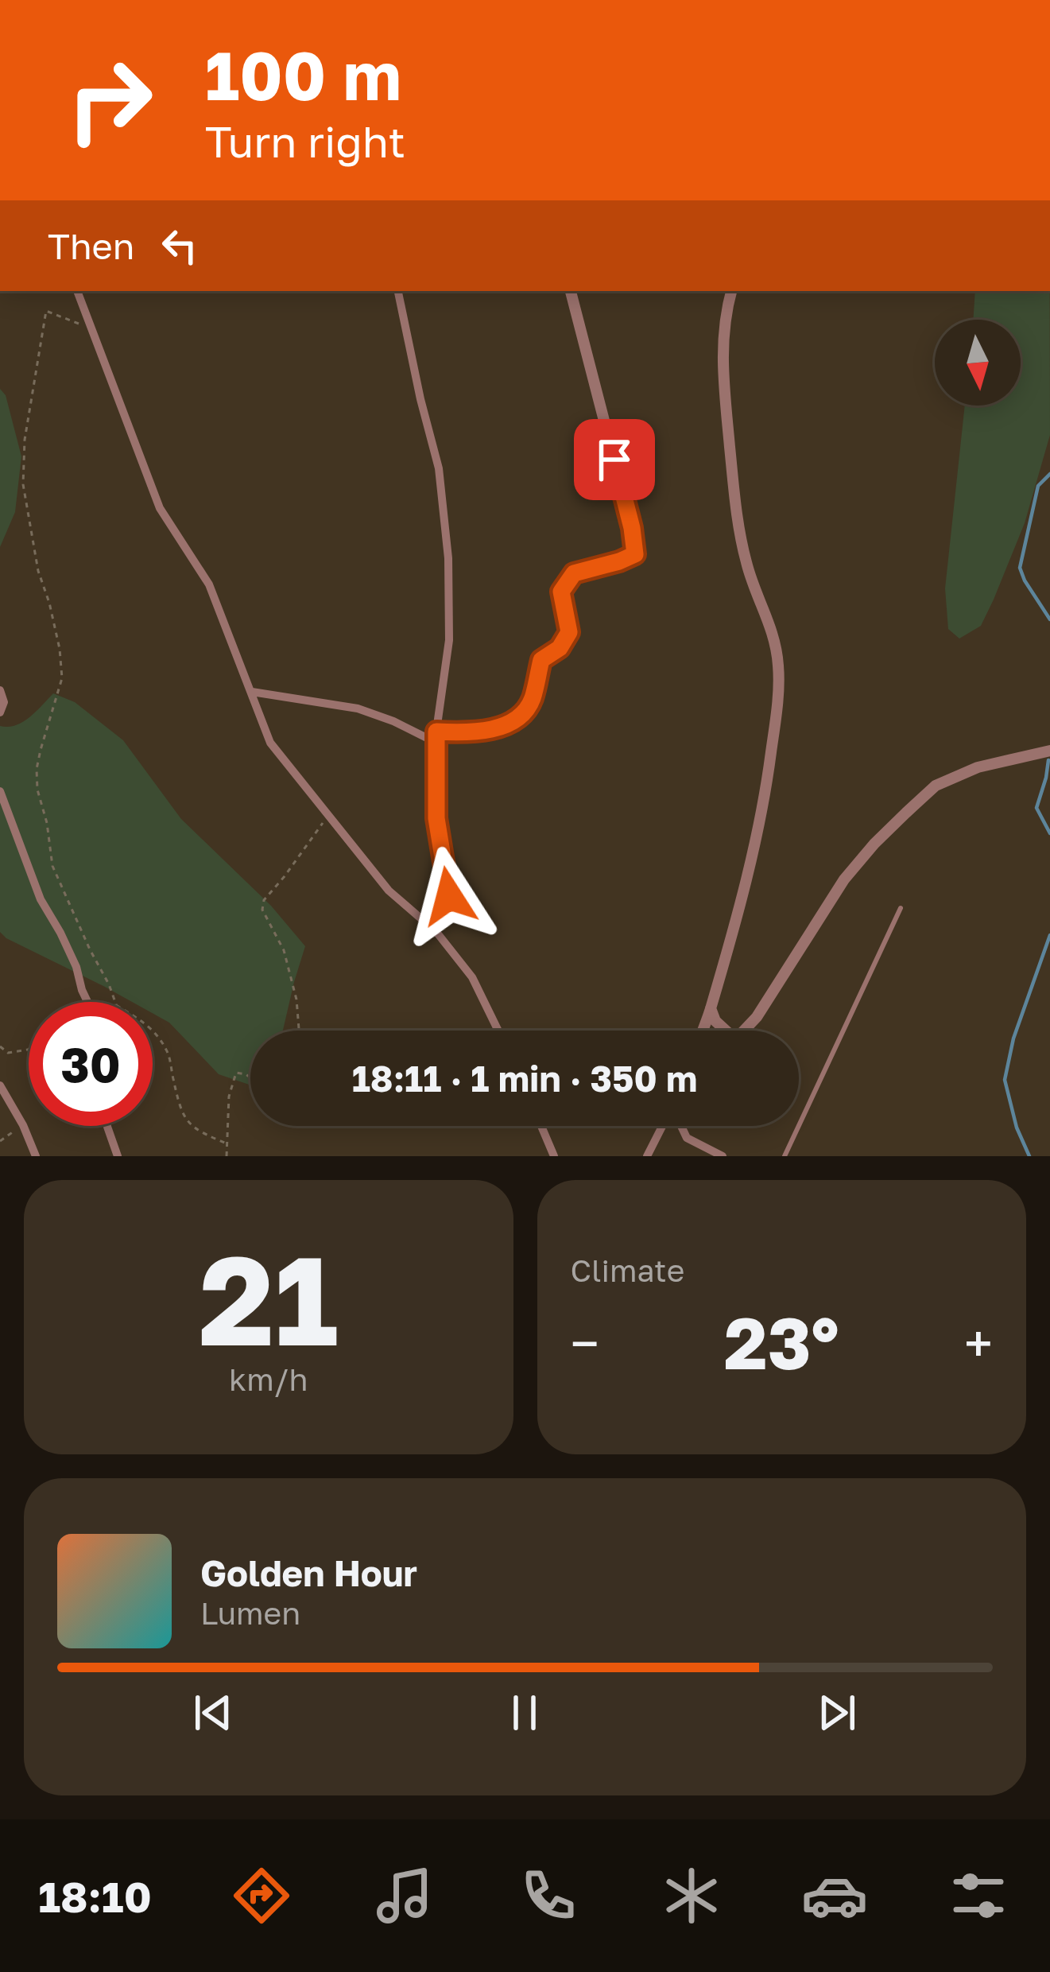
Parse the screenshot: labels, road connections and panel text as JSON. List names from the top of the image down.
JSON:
{
  "north": "bottom",
  "page": {
    "turn": ["100 m", "Turn right"],
    "then": "Then",
    "limit": "30",
    "trip": "18:11 · 1 min · 350 m",
    "tile": [
      ["21", "km/h"],
      "Climate"
    ],
    "heat": ["−", "23°", "+"],
    "song": ["Golden Hour", "Lumen"],
    "tabs": "18:10"
  }
}
